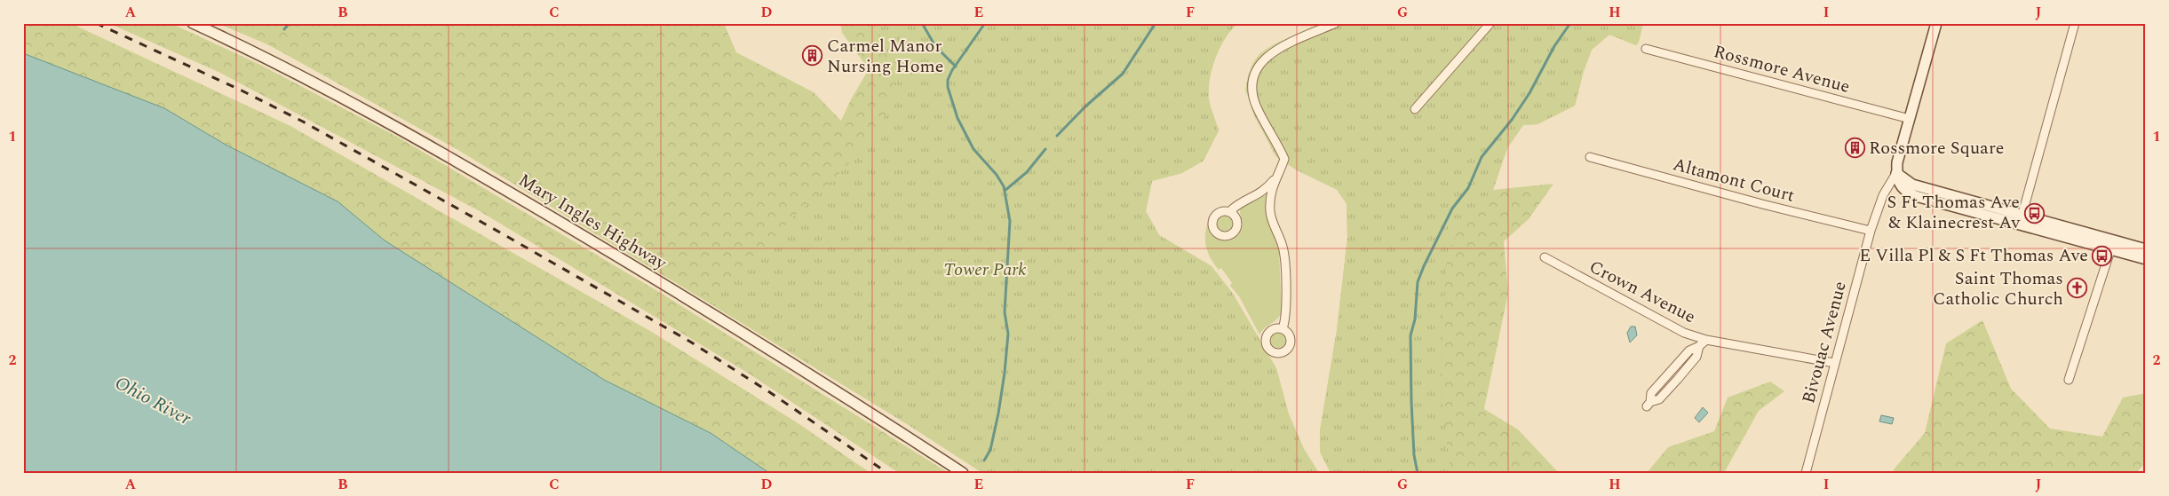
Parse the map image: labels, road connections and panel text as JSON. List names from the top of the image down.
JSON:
{
  "streets": {
    "street": [
      "Rossmore Avenue",
      "Altamont Court",
      "Mary Ingles Highway",
      "Crown Avenue",
      "Bivouac Avenue"
    ]
  },
  "crossings": [
    ["Altamont Court", "Bivouac Avenue"],
    ["Crown Avenue", "Bivouac Avenue"]
  ],
  "water": ["Ohio River"],
  "parks": ["Tower Park"],
  "places": {
    "building": ["Carmel Manor Nursing Home", "Rossmore Square"],
    "bus stop": ["S Ft Thomas Ave & Klainecrest Av", "E Villa Pl & S Ft Thomas Ave"],
    "church": ["Saint Thomas Catholic Church"]
  },
  "grid": {
    "columns": [
      "A",
      "B",
      "C",
      "D",
      "E",
      "F",
      "G",
      "H",
      "I",
      "J"
    ],
    "rows": ["1", "2"]
  }
}
